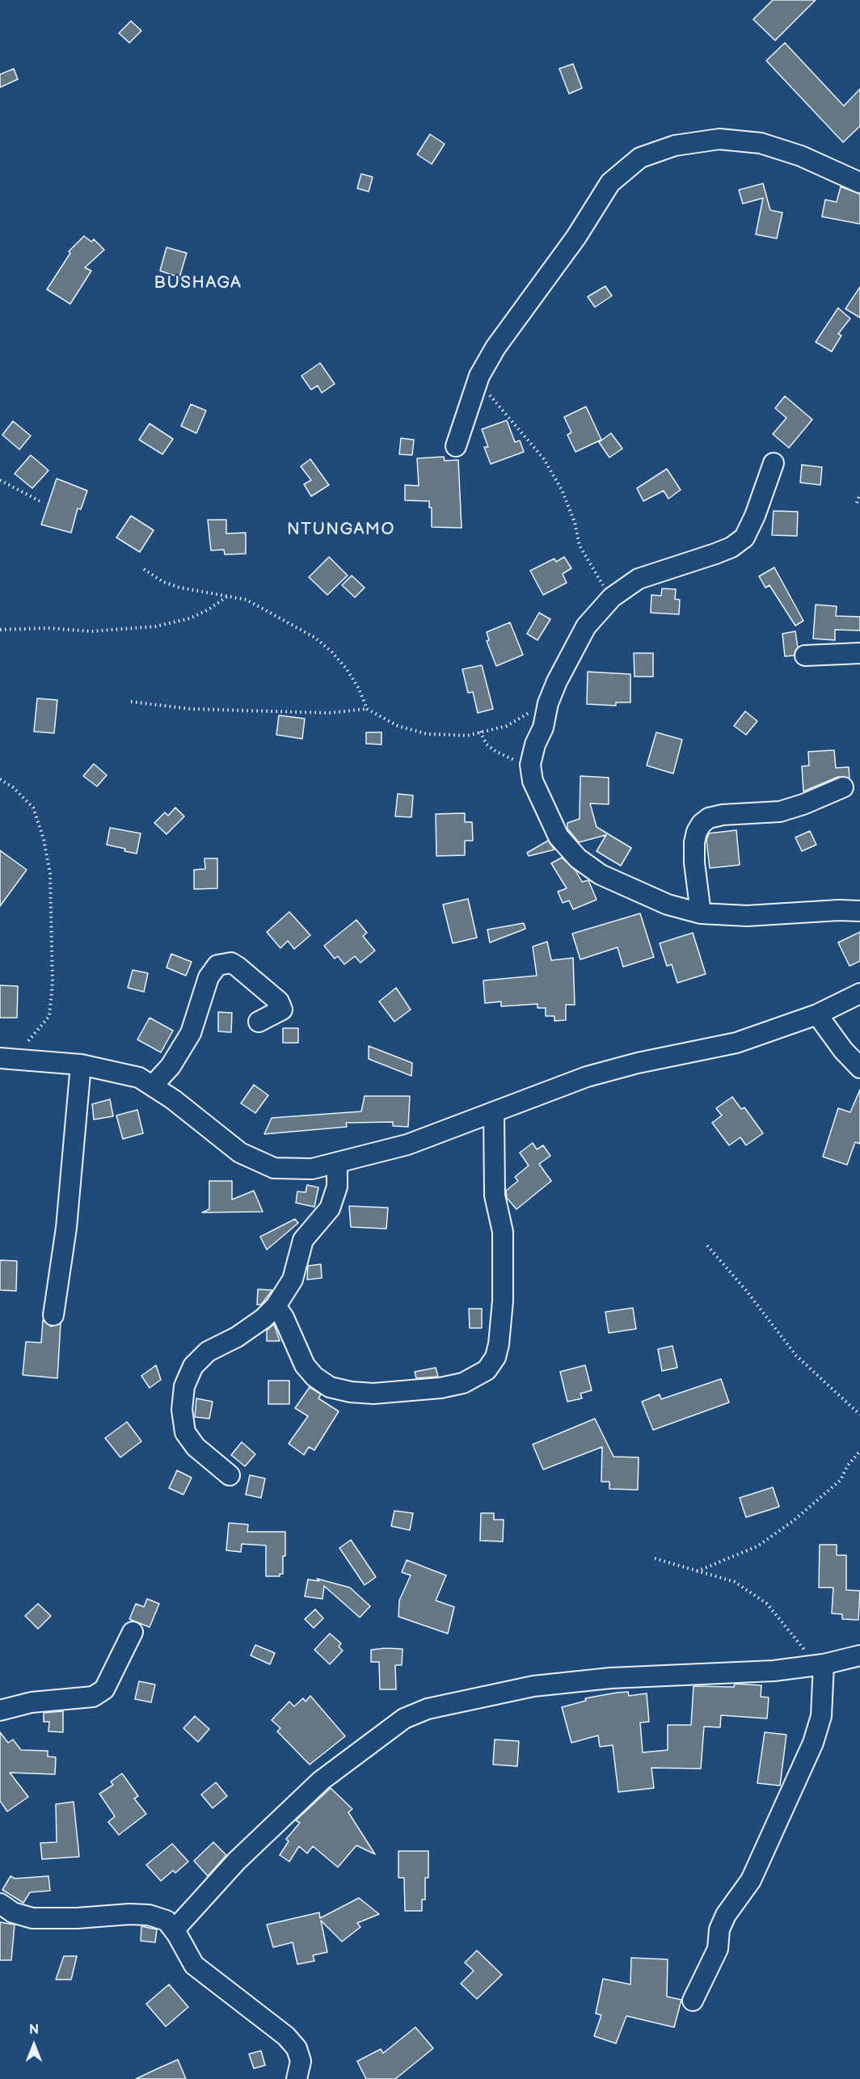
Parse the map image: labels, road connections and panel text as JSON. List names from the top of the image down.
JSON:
{
  "districts": ["BUSHAGA", "NTUNGAMO"],
  "north": "top"
}
